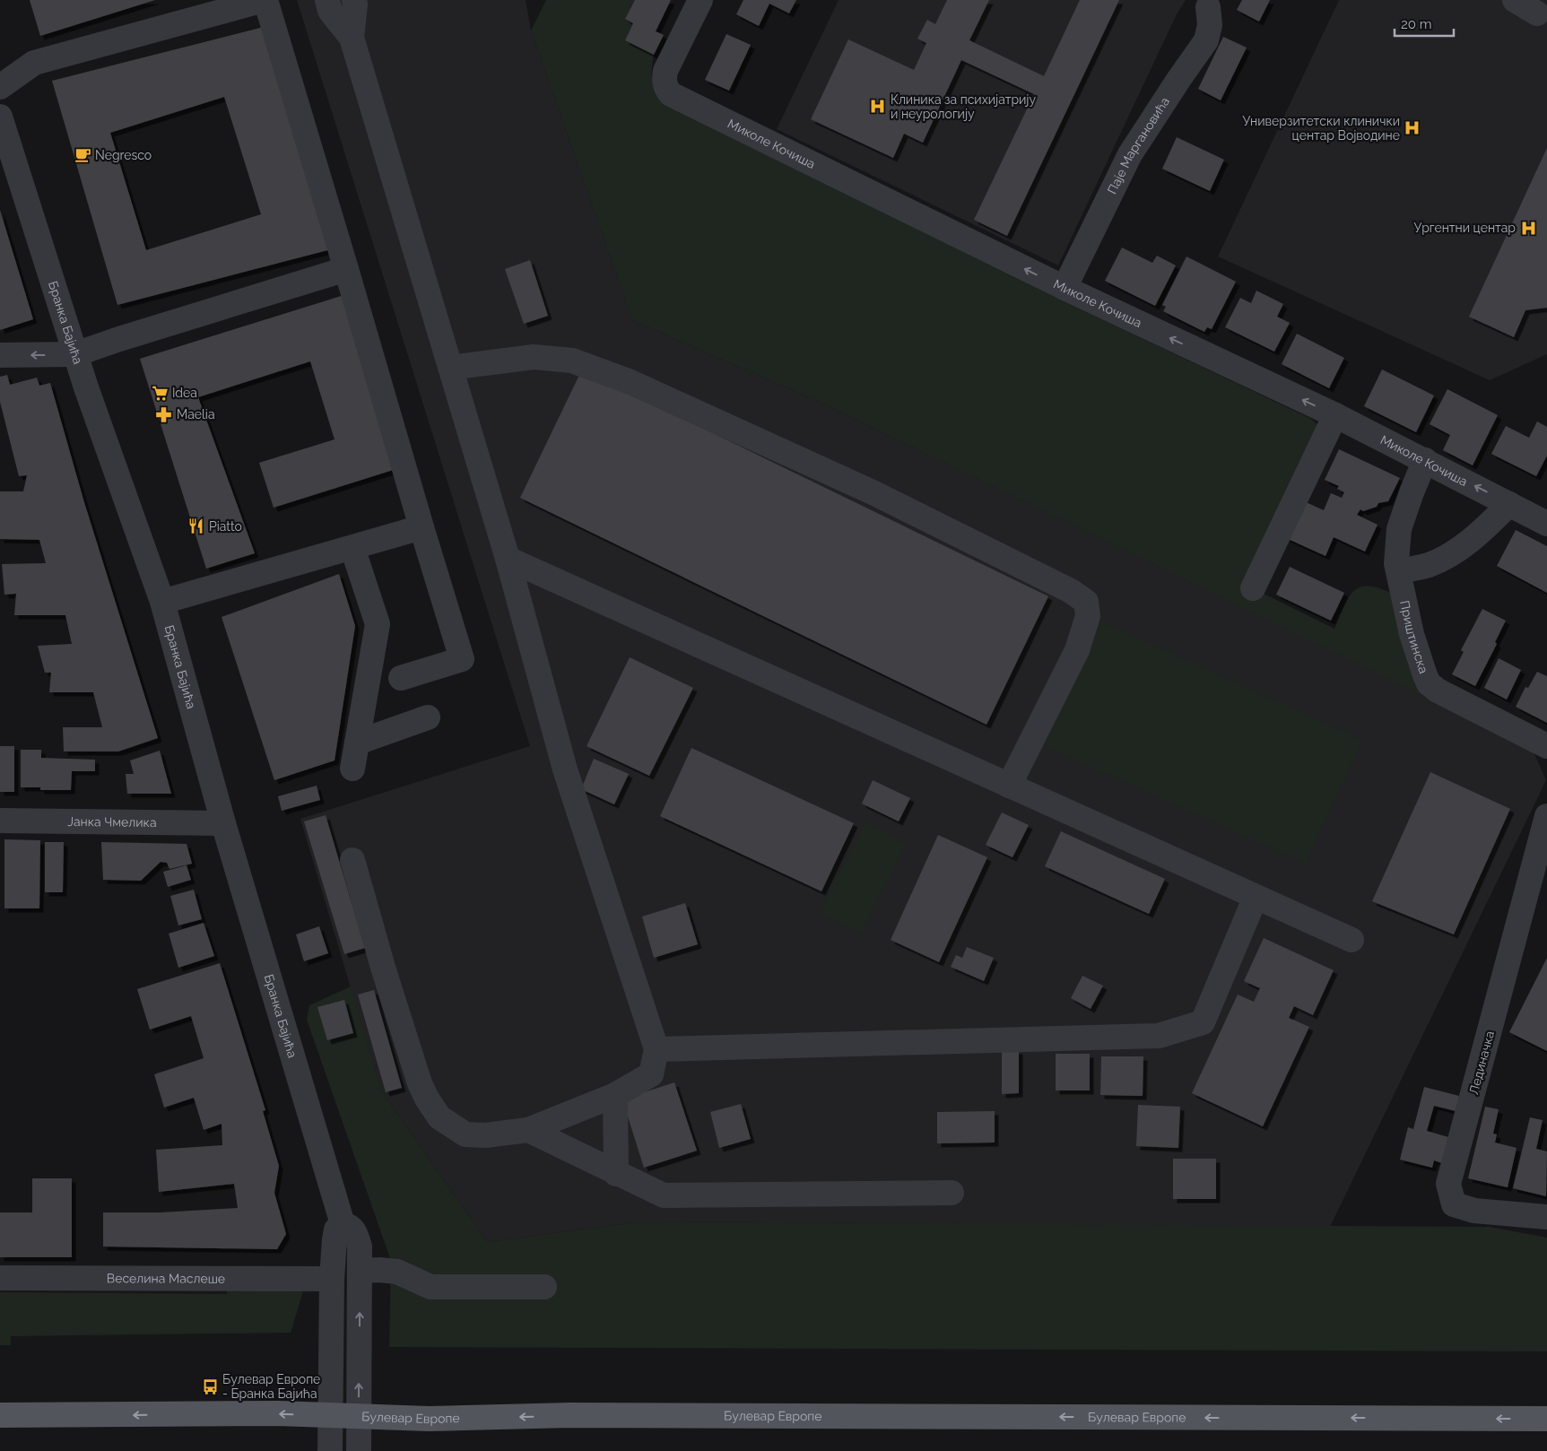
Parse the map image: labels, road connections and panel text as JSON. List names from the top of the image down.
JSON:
{
  "streets": {
    "main road": ["Булевар Европе"],
    "street": [
      "Миколе Кочиша",
      "Паје Маргановића",
      "Бранка Бајића",
      "Приштинска",
      "Јанка Чмелика",
      "Лединачка",
      "Веселина Маслеше"
    ]
  },
  "crossings": [
    ["Миколе Кочиша", "Паје Маргановића"],
    ["Миколе Кочиша", "Приштинска"],
    ["Бранка Бајића", "Јанка Чмелика"]
  ],
  "one_way": ["Миколе Кочиша", "Булевар Европе"],
  "places": {
    "hospital": ["Клиника за психијатрију и неурологију", "Универзитетски клинички центар Војводине", "Ургентни центар"],
    "cafe": ["Negresco"],
    "supermarket": ["Idea"],
    "pharmacy": ["Maelia"],
    "restaurant": ["Piatto"],
    "bus stop": ["Булевар Европе - Бранка Бајића"]
  },
  "scale_bar": "20 m"
}
